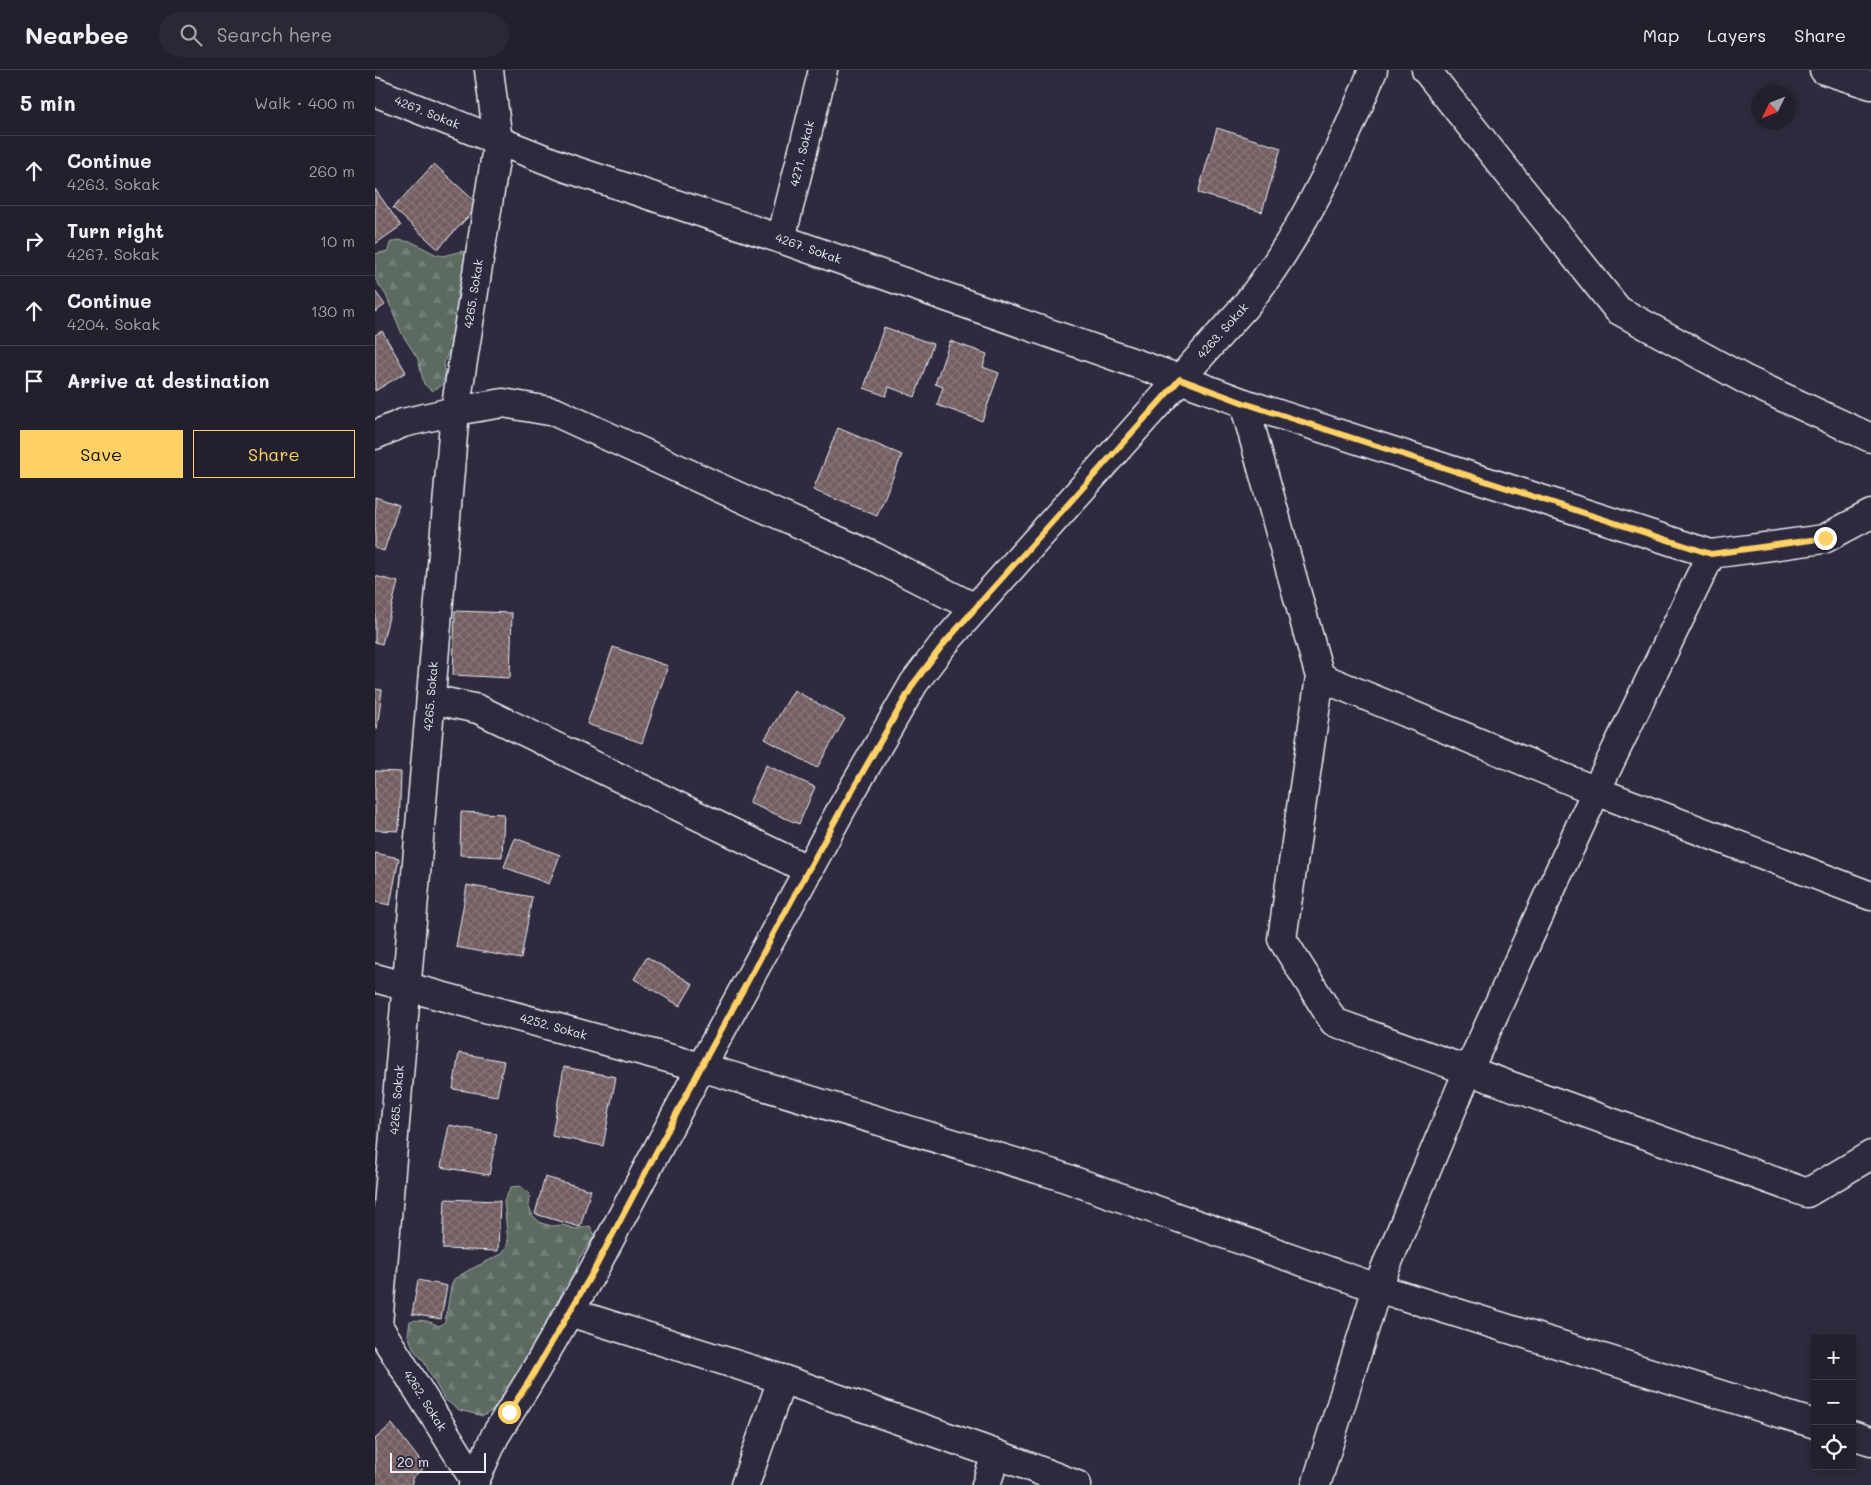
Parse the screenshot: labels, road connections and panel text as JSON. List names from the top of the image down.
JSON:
{
  "streets": {
    "street": [
      "4267. Sokak",
      "4271. Sokak",
      "4265. Sokak",
      "4263. Sokak",
      "4252. Sokak",
      "4262. Sokak"
    ]
  },
  "crossings": [
    ["4267. Sokak", "4271. Sokak"],
    ["4267. Sokak", "4265. Sokak"],
    ["4267. Sokak", "4263. Sokak"],
    ["4265. Sokak", "4252. Sokak"],
    ["4265. Sokak", "4262. Sokak"],
    ["4263. Sokak", "4252. Sokak"],
    ["4263. Sokak", "4262. Sokak"]
  ],
  "scale_bar": "20 m",
  "north": "bottom left",
  "page": {
    "header": "Nearbee",
    "search": "Search here",
    "nav": ["Map", "Layers", "Share"],
    "heading": ["5 min", "Walk · 400 m"],
    "list": [
      ["Continue", "4263. Sokak", "260 m"],
      ["Turn right", "4267. Sokak", "10 m"],
      ["Continue", "4204. Sokak", "130 m"],
      "Arrive at destination"
    ],
    "buttons": ["Save", "Share"],
    "map_buttons": ["+", "−"],
    "scale": "20 m"
  }
}
